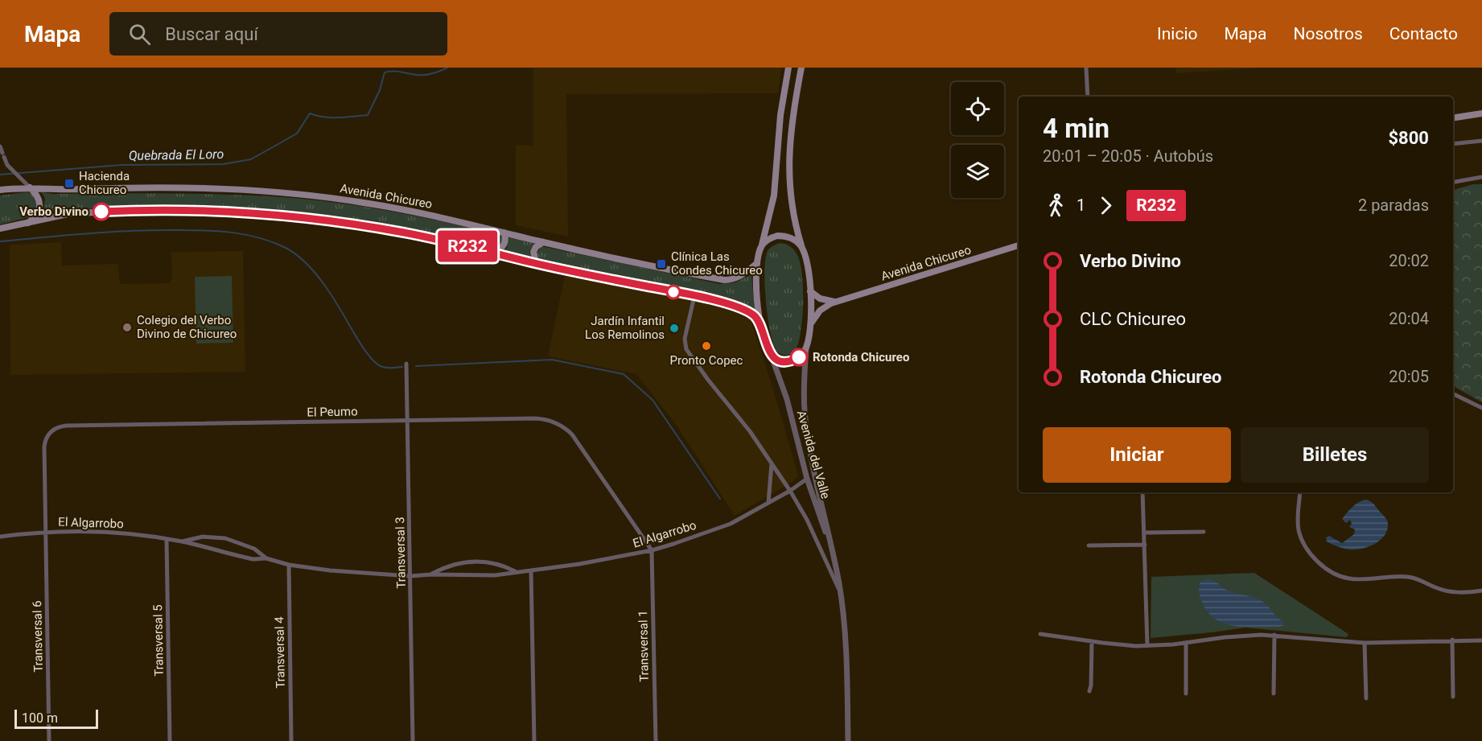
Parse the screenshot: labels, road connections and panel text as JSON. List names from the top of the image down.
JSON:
{
  "streets": {
    "main road": ["Avenida Chicureo"],
    "street": [
      "El Peumo",
      "Avenida del Valle",
      "El Algarrobo",
      "Transversal 3",
      "Transversal 6",
      "Transversal 5",
      "Transversal 1",
      "Transversal 4"
    ]
  },
  "crossings": [
    ["El Peumo", "El Algarrobo"],
    ["El Peumo", "Transversal 3"],
    ["El Peumo", "Transversal 6"],
    ["El Peumo", "Transversal 1"],
    ["Avenida del Valle", "El Algarrobo"],
    ["El Algarrobo", "Transversal 6"],
    ["El Algarrobo", "Transversal 5"],
    ["El Algarrobo", "Transversal 1"]
  ],
  "water": ["Quebrada El Loro"],
  "places": {
    "transit": ["Hacienda Chicureo", "Clínica Las Condes Chicureo"],
    "other": [
      "Verbo Divino",
      "Colegio del Verbo Divino de Chicureo",
      "Jardín Infantil Los Remolinos",
      "Pronto Copec",
      "Rotonda Chicureo"
    ]
  },
  "lines": ["bus line R232"],
  "scale_bar": "100 m",
  "page": {
    "header": "Mapa",
    "search": "Buscar aquí",
    "nav": [
      "Inicio",
      "Mapa",
      "Nosotros",
      "Contacto"
    ],
    "on_map": "R232",
    "heading": ["4 min", "20:01 – 20:05 · Autobús", "$800"],
    "legs": ["1", "R232", "2 paradas"],
    "list": [
      {
        "name": "Verbo Divino",
        "value": "20:02"
      },
      {
        "name": "CLC Chicureo",
        "value": "20:04"
      },
      {
        "name": "Rotonda Chicureo",
        "value": "20:05"
      }
    ],
    "buttons": ["Iniciar", "Billetes"],
    "scale": "100 m"
  }
}
